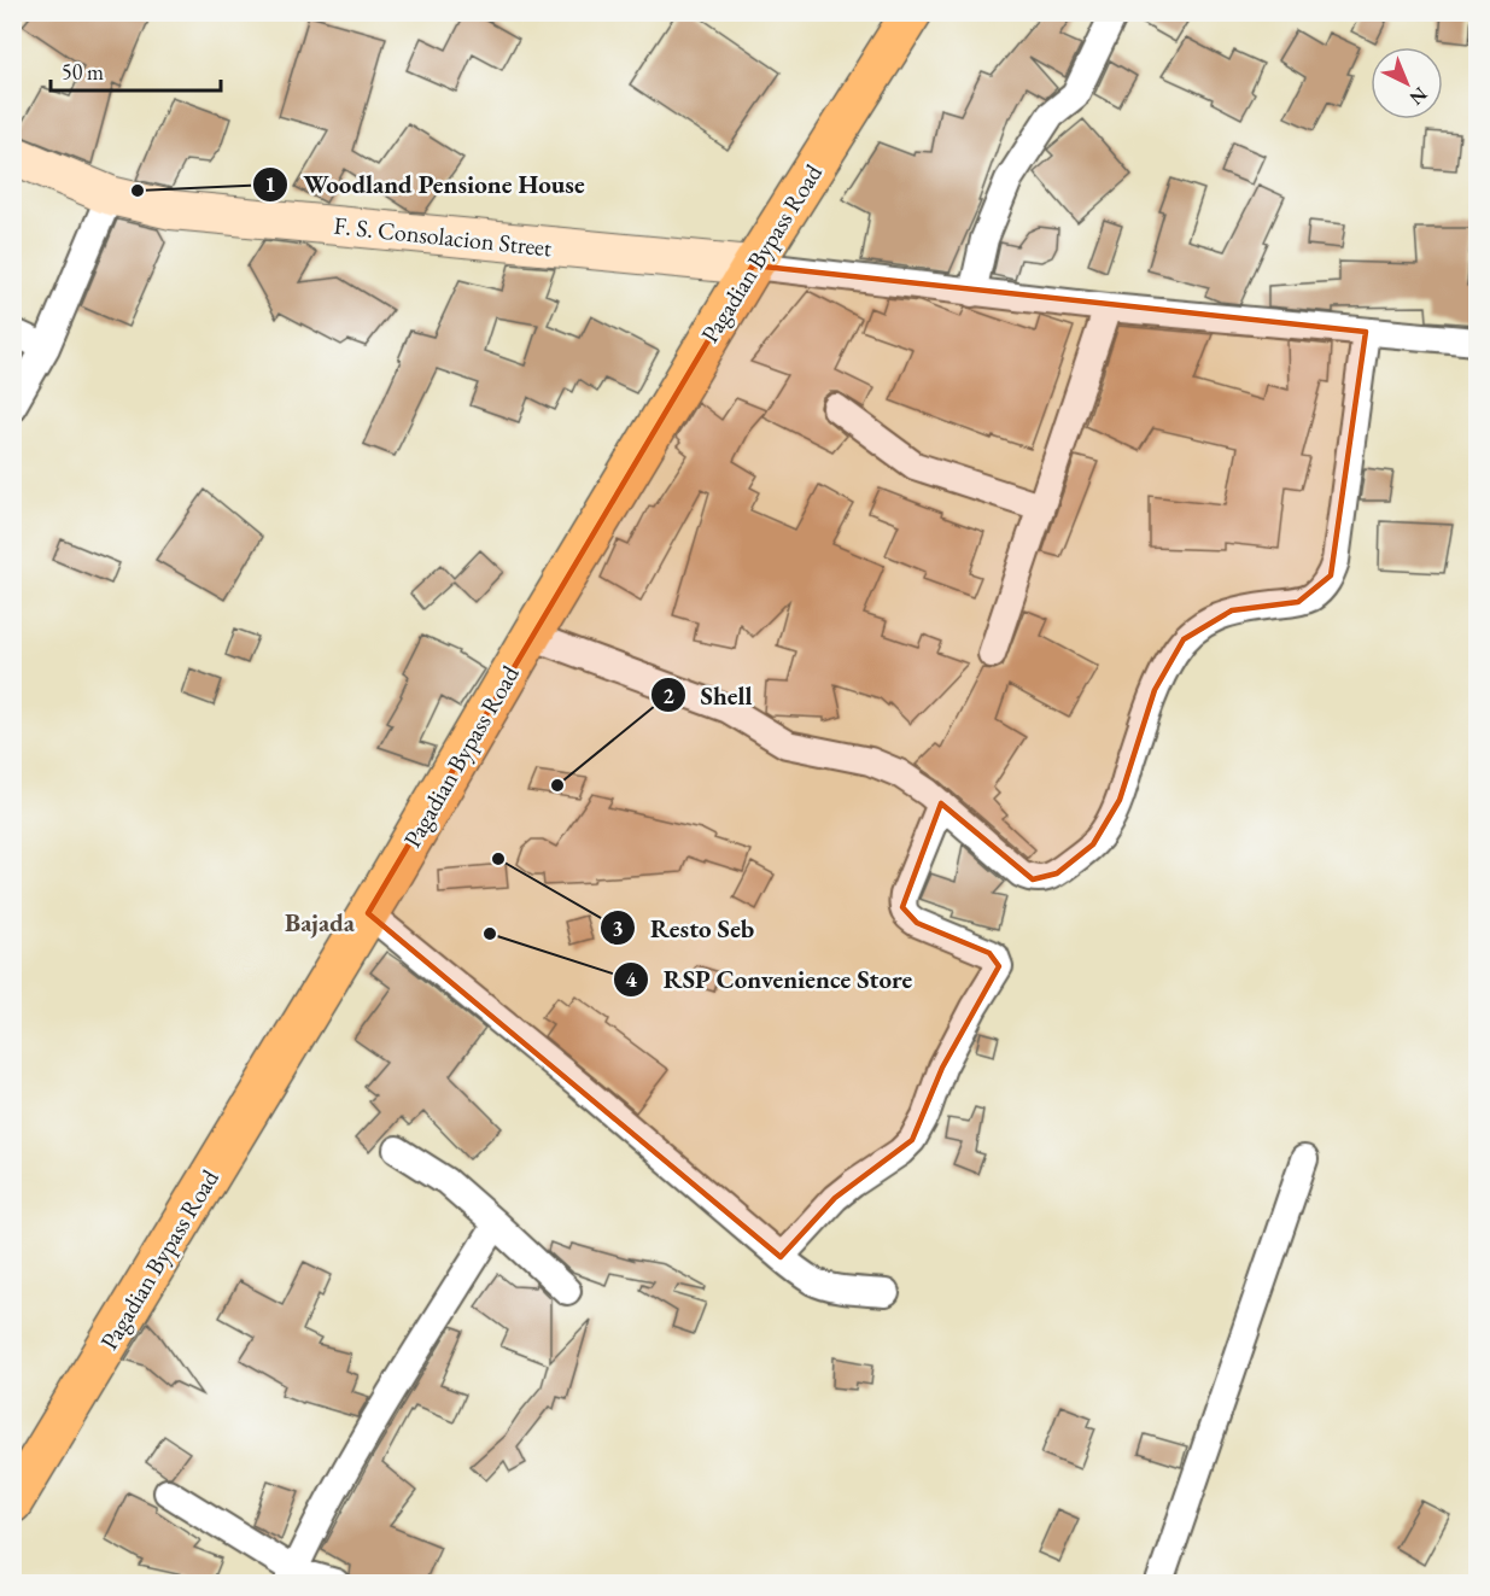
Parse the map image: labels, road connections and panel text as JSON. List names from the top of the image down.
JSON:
{
  "streets": {
    "highway": ["Pagadian Bypass Road"],
    "street": ["F. S. Consolacion Street"]
  },
  "crossings": [
    ["F. S. Consolacion Street", "Pagadian Bypass Road"]
  ],
  "districts": ["Bajada"],
  "places": [
    "Woodland Pensione House",
    "Shell",
    "Resto Seb",
    "RSP Convenience Store"
  ],
  "scale_bar": "50 m",
  "north": "bottom right"
}
